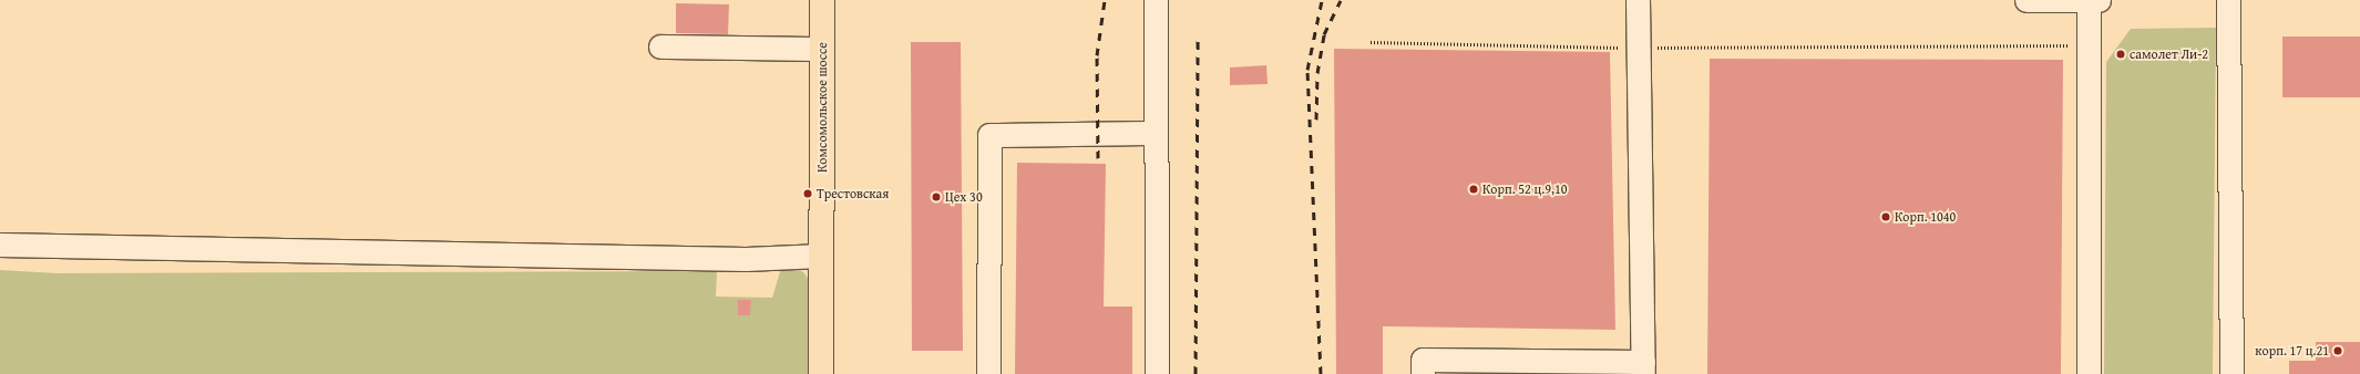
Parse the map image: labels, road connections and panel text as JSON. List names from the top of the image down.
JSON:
{
  "streets": {
    "main road": ["Комсомольское шоссе"]
  },
  "places": [
    "самолет Ли-2",
    "Корп. 52 ц.9,10",
    "Трестовская",
    "Цех 30",
    "Корп. 1040",
    "корп. 17 ц.21"
  ]
}
